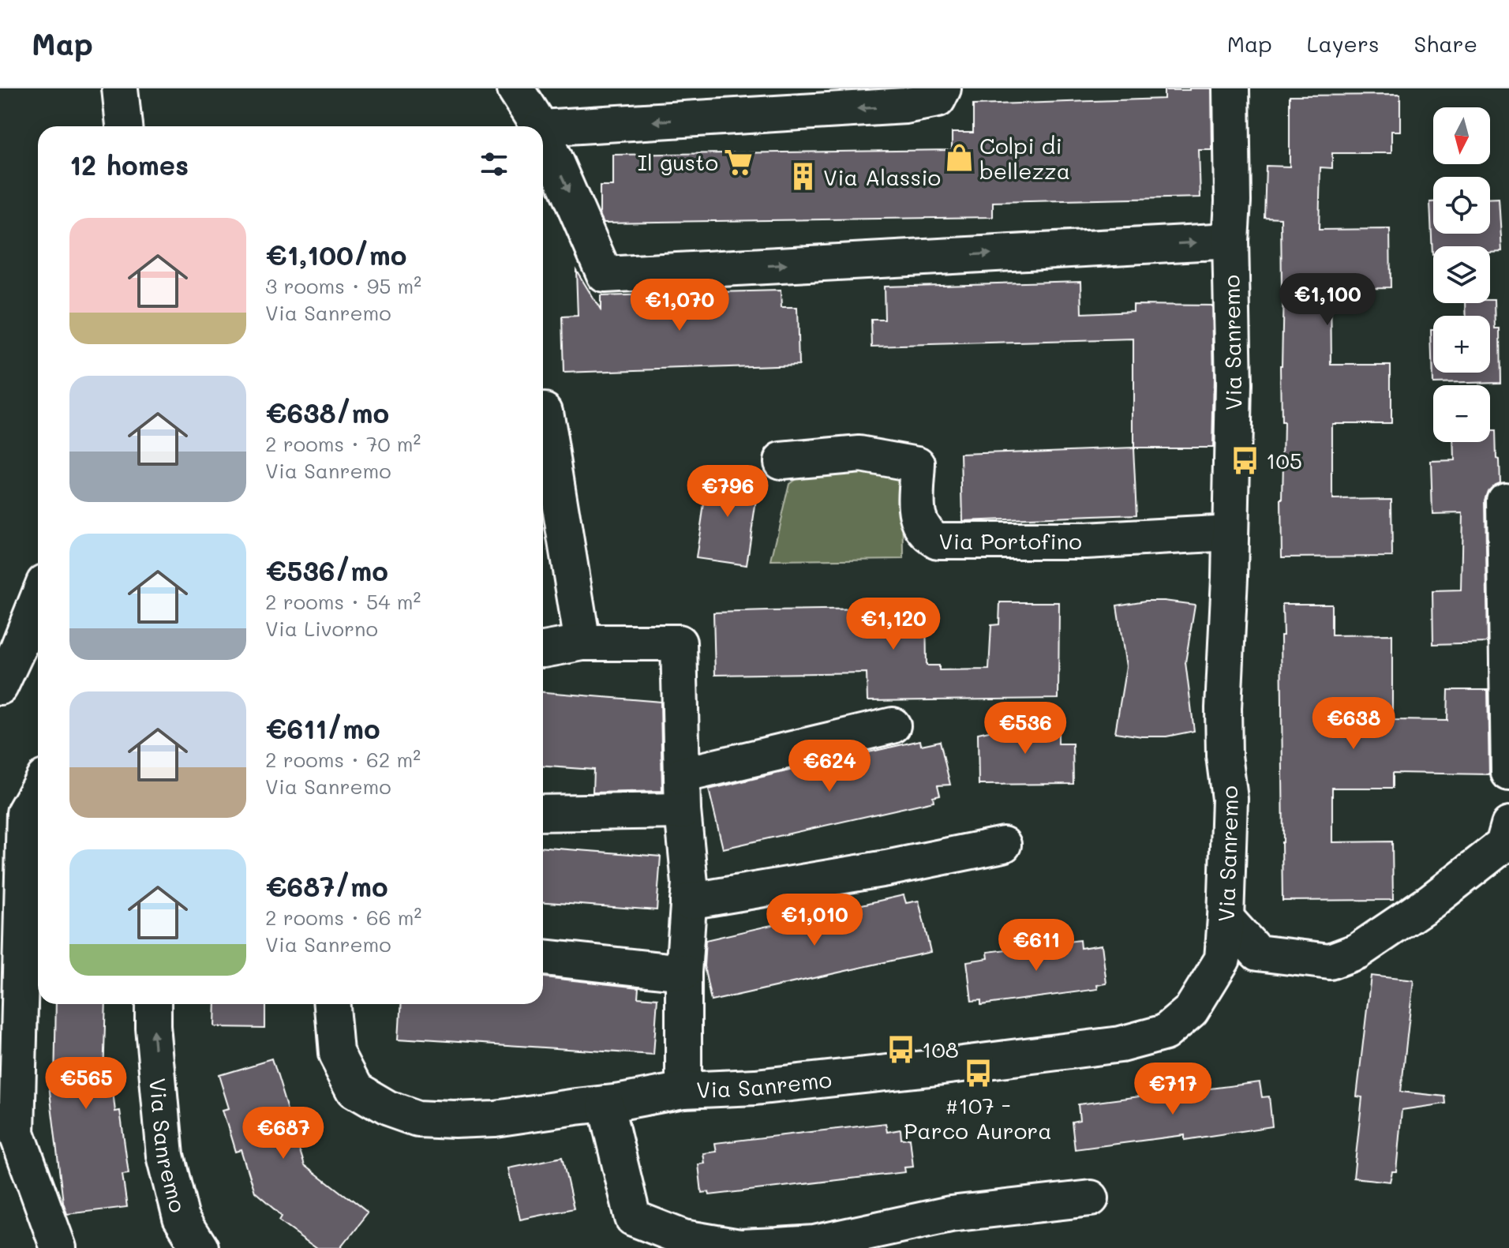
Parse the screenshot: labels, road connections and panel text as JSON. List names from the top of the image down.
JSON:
{
  "streets": {
    "street": ["Via Sanremo", "Via Portofino"]
  },
  "crossings": [
    ["Via Sanremo", "Via Portofino"]
  ],
  "places": {
    "shop": ["Colpi di bellezza"],
    "supermarket": ["Il gusto"],
    "building": ["Via Alassio"],
    "bus stop": ["105", "108", "#107 - Parco Aurora"]
  },
  "north": "bottom",
  "page": {
    "header": "Map",
    "nav": ["Map", "Layers", "Share"],
    "map_buttons": ["+", "−"],
    "heading": "12 homes",
    "list": [
      {
        "name": "€1,100/mo",
        "note": "3 rooms · 95 m² · Via Sanremo"
      },
      {
        "name": "€638/mo",
        "note": "2 rooms · 70 m² · Via Sanremo"
      },
      {
        "name": "€536/mo",
        "note": "2 rooms · 54 m² · Via Livorno"
      },
      {
        "name": "€611/mo",
        "note": "2 rooms · 62 m² · Via Sanremo"
      },
      {
        "name": "€687/mo",
        "note": "2 rooms · 66 m² · Via Sanremo"
      }
    ],
    "price": [
      "€1,100",
      "€1,070",
      "€796",
      "€1,120",
      "€638",
      "€536",
      "€624",
      "€1,010",
      "€611",
      "€565",
      "€717",
      "€687"
    ]
  }
}
